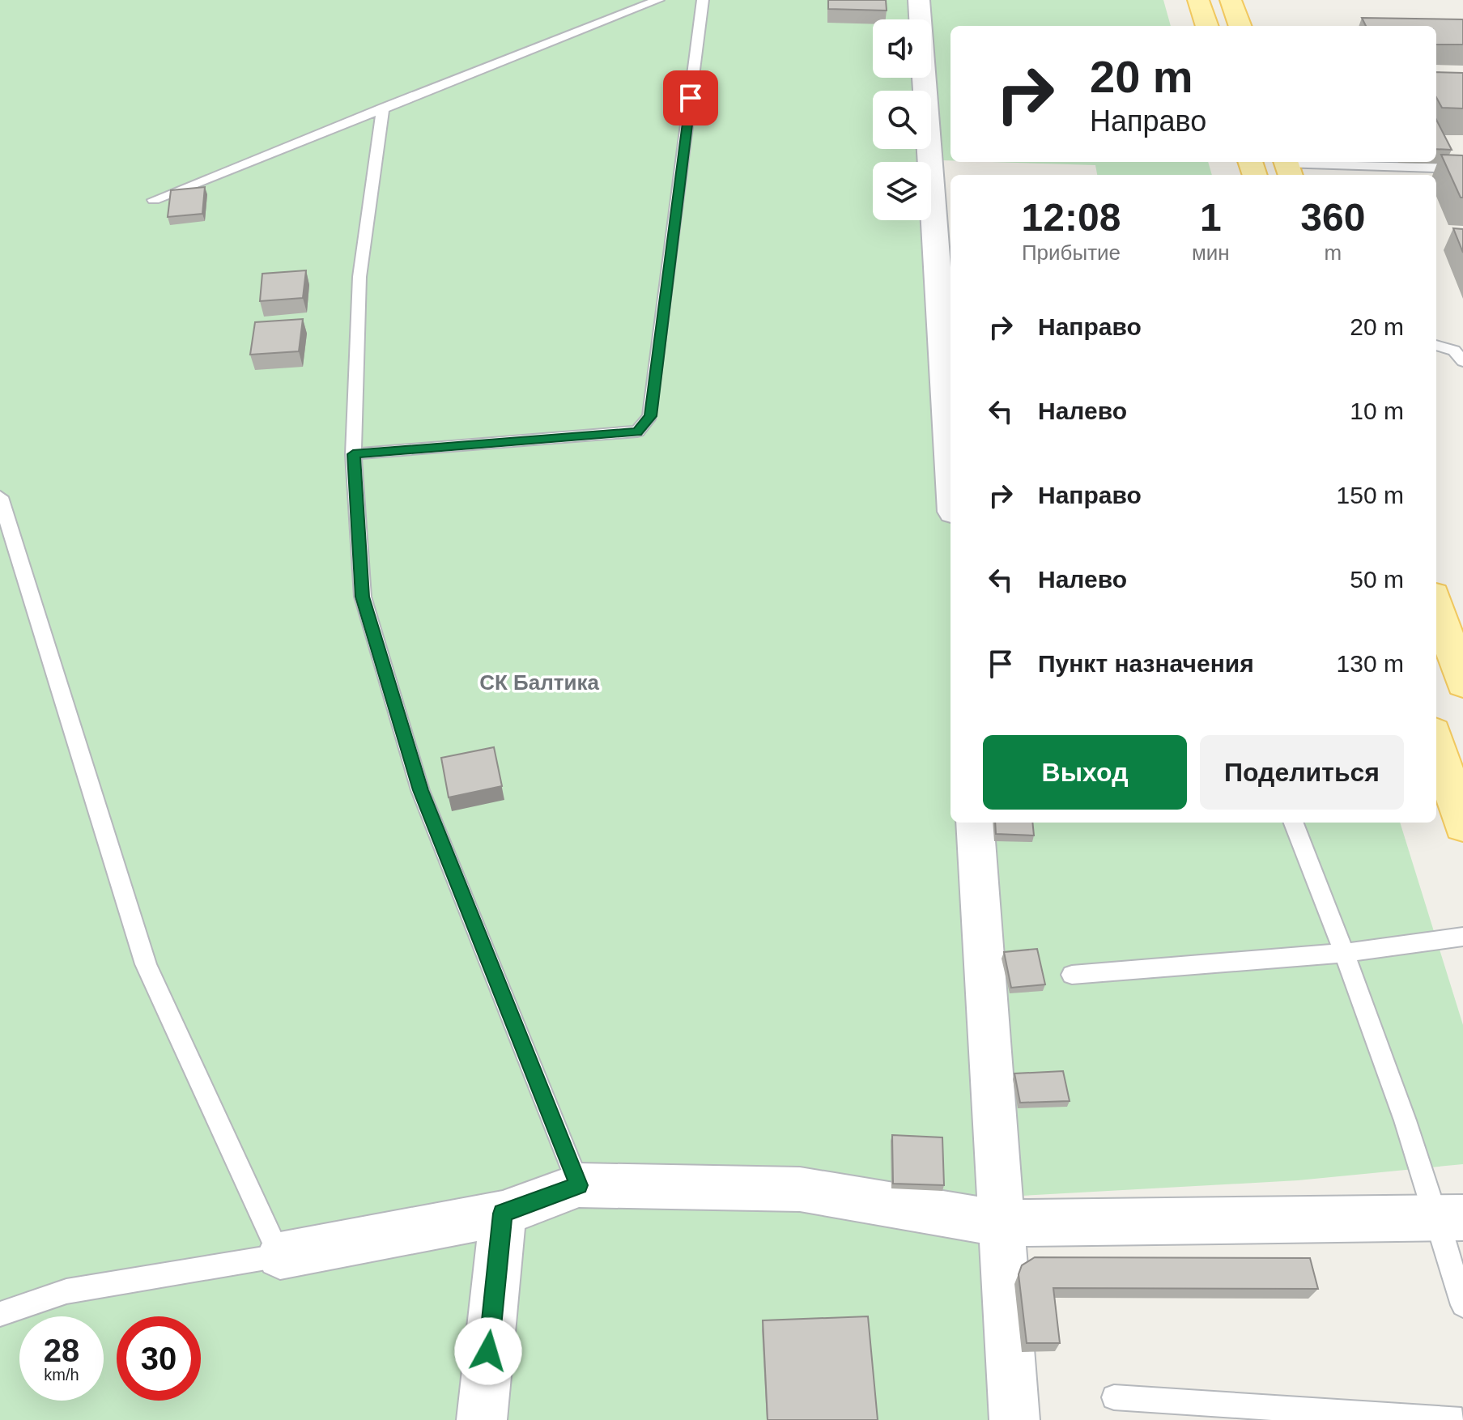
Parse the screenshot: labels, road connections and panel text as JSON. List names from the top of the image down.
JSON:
{
  "districts": ["СК Балтика"],
  "page": {
    "turn": ["20 m", "Направо"],
    "eta": [
      "12:08",
      "Прибытие",
      "1",
      "мин",
      "360",
      "m"
    ],
    "list": [
      {
        "name": "Направо",
        "value": "20 m"
      },
      {
        "name": "Налево",
        "value": "10 m"
      },
      {
        "name": "Направо",
        "value": "150 m"
      },
      {
        "name": "Налево",
        "value": "50 m"
      },
      {
        "name": "Пункт назначения",
        "value": "130 m"
      }
    ],
    "buttons": ["Выход", "Поделиться"],
    "speed": "28 km/h",
    "limit": "30"
  }
}
